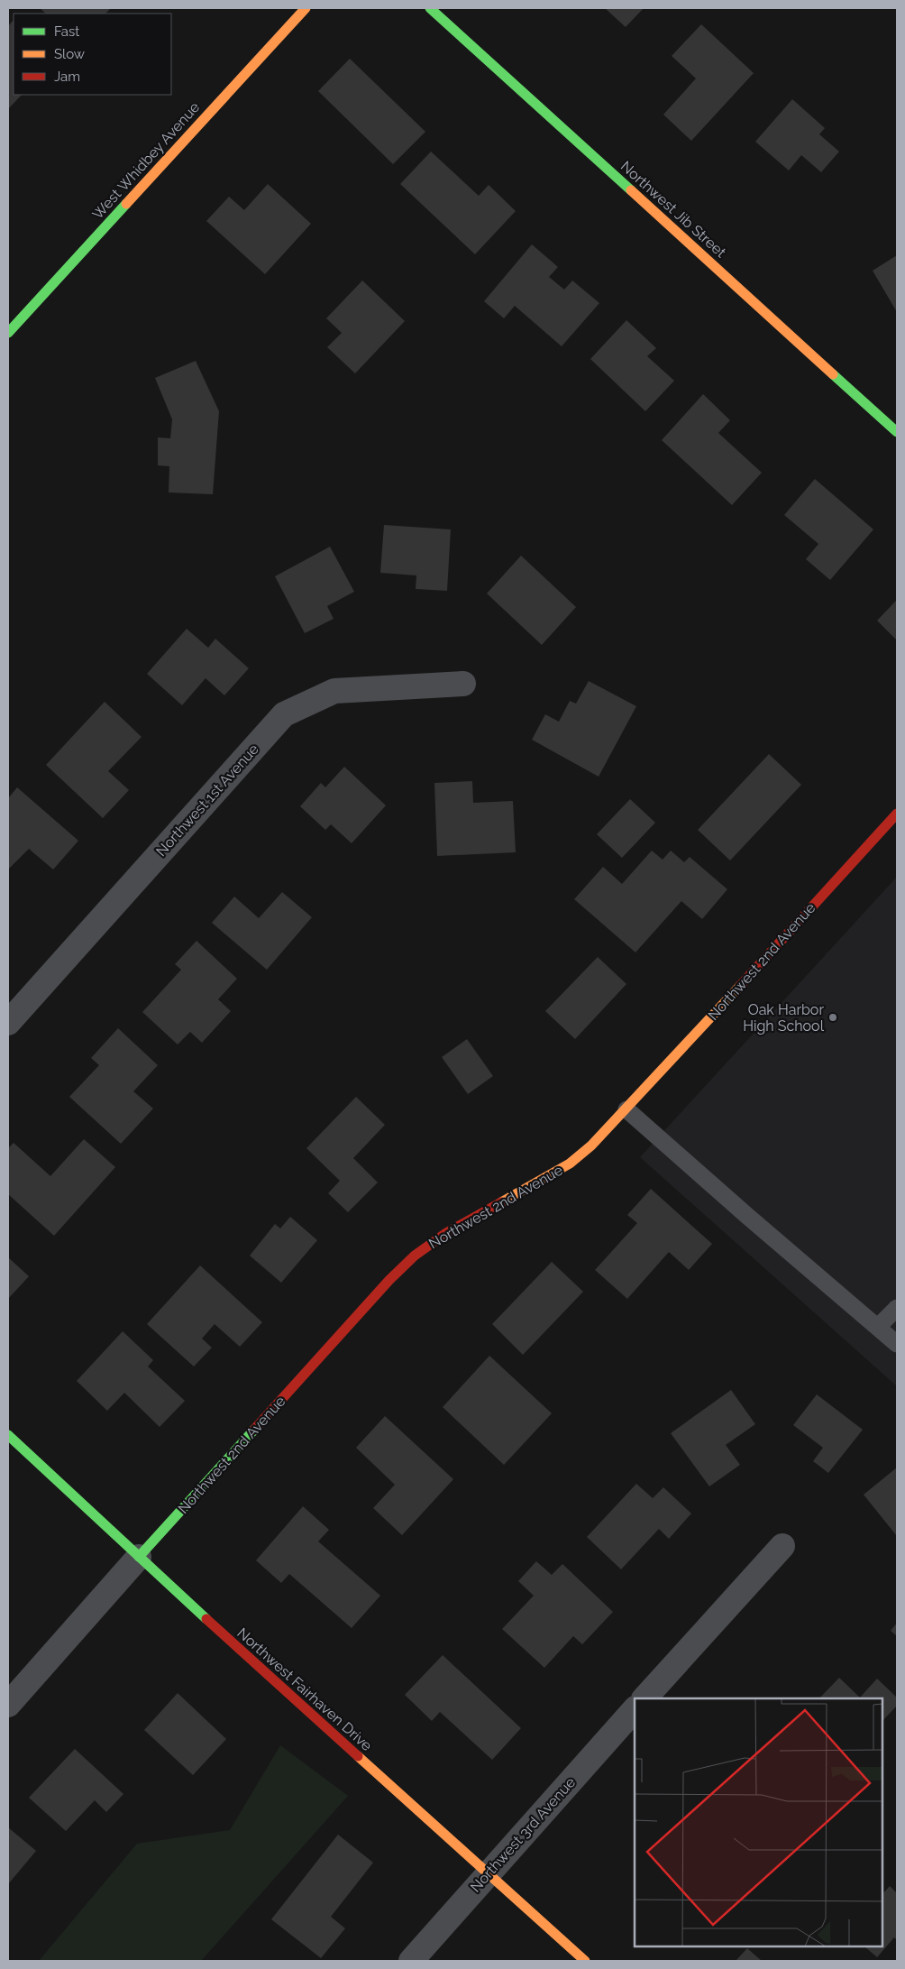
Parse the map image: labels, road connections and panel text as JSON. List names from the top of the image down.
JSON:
{
  "streets": {
    "street": [
      "West Whidbey Avenue",
      "Northwest Jib Street",
      "Northwest 1st Avenue",
      "Northwest 2nd Avenue",
      "Northwest Fairhaven Drive",
      "Northwest 3rd Avenue"
    ]
  },
  "crossings": [
    ["Northwest 2nd Avenue", "Northwest Fairhaven Drive"],
    ["Northwest Fairhaven Drive", "Northwest 3rd Avenue"]
  ],
  "places": ["Oak Harbor High School"],
  "legend": ["Fast", "Slow", "Jam"]
}
